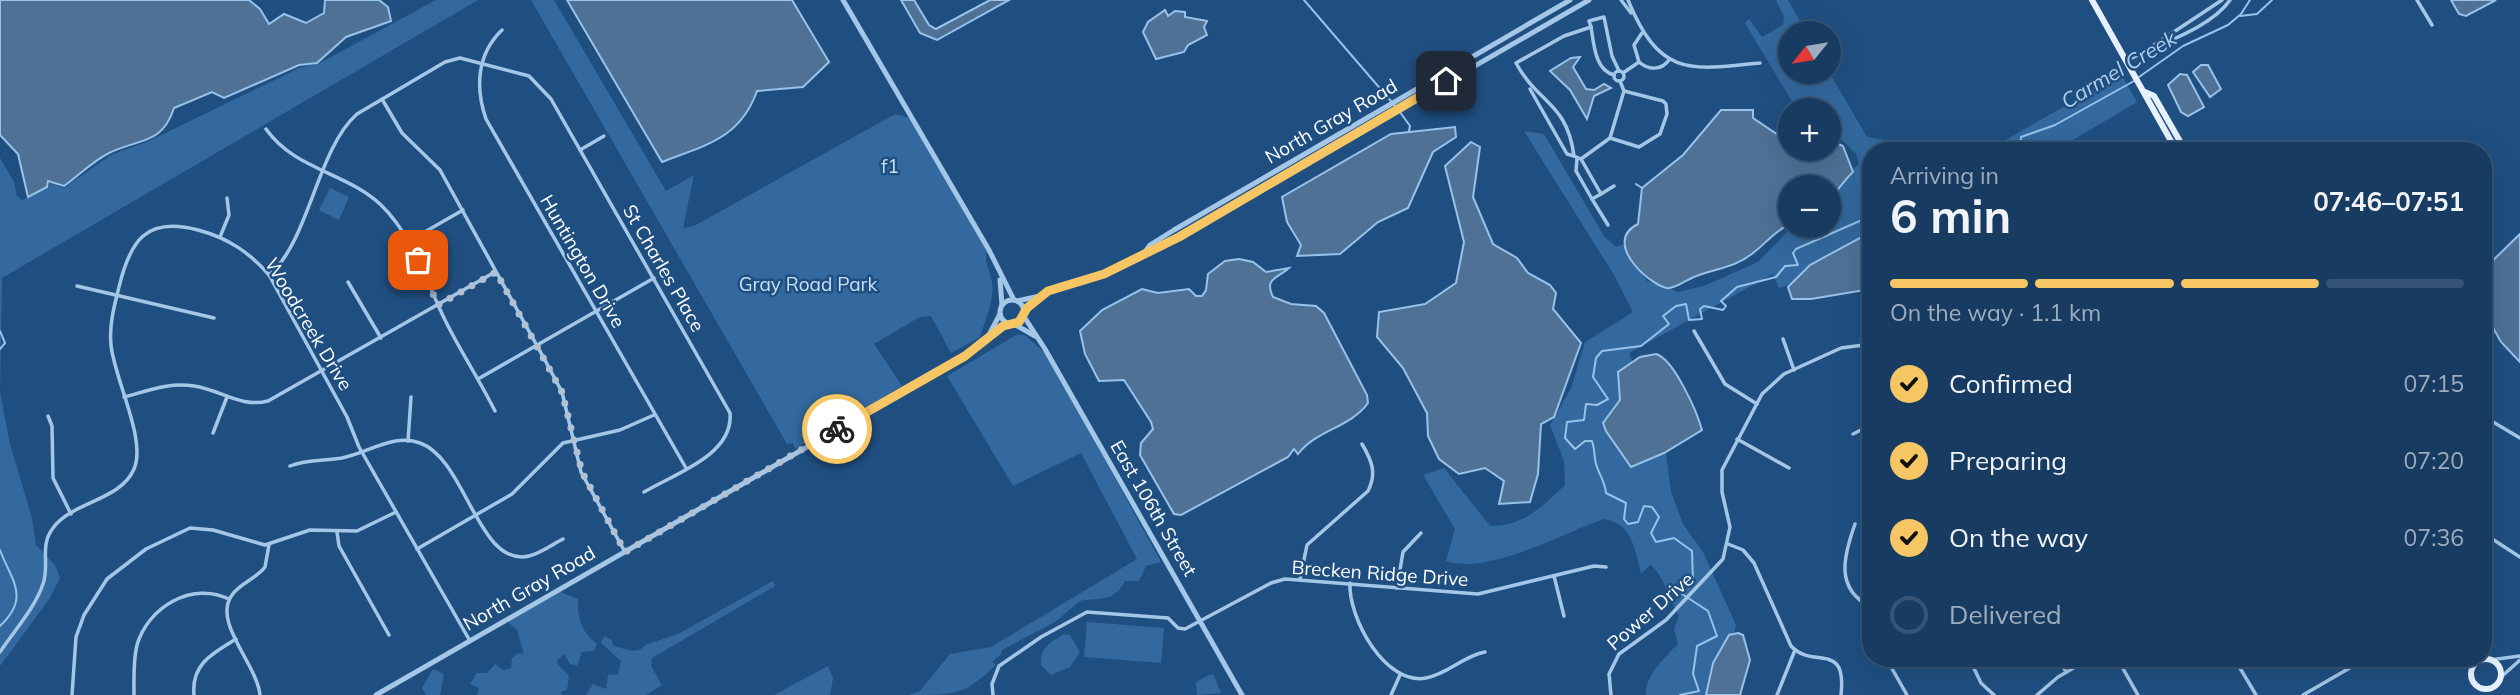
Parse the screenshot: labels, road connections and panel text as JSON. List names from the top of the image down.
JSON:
{
  "streets": {
    "street": [
      "North Gray Road",
      "Huntington Drive",
      "St Charles Place",
      "Woodcreek Drive",
      "East 106th Street",
      "Brecken Ridge Drive",
      "Power Drive"
    ]
  },
  "crossings": [
    ["North Gray Road", "Woodcreek Drive"],
    ["North Gray Road", "East 106th Street"],
    ["Huntington Drive", "St Charles Place"],
    ["St Charles Place", "Woodcreek Drive"],
    ["East 106th Street", "Brecken Ridge Drive"]
  ],
  "water": ["Carmel Creek"],
  "parks": ["f1", "Gray Road Park"],
  "north": "bottom left",
  "page": {
    "map_buttons": ["+", "−"],
    "heading": ["6 min", "Arriving in", "07:46–07:51"],
    "bar": "On the way · 1.1 km",
    "list": [
      ["Confirmed", "07:15"],
      ["Preparing", "07:20"],
      ["On the way", "07:36"],
      "Delivered"
    ]
  }
}
